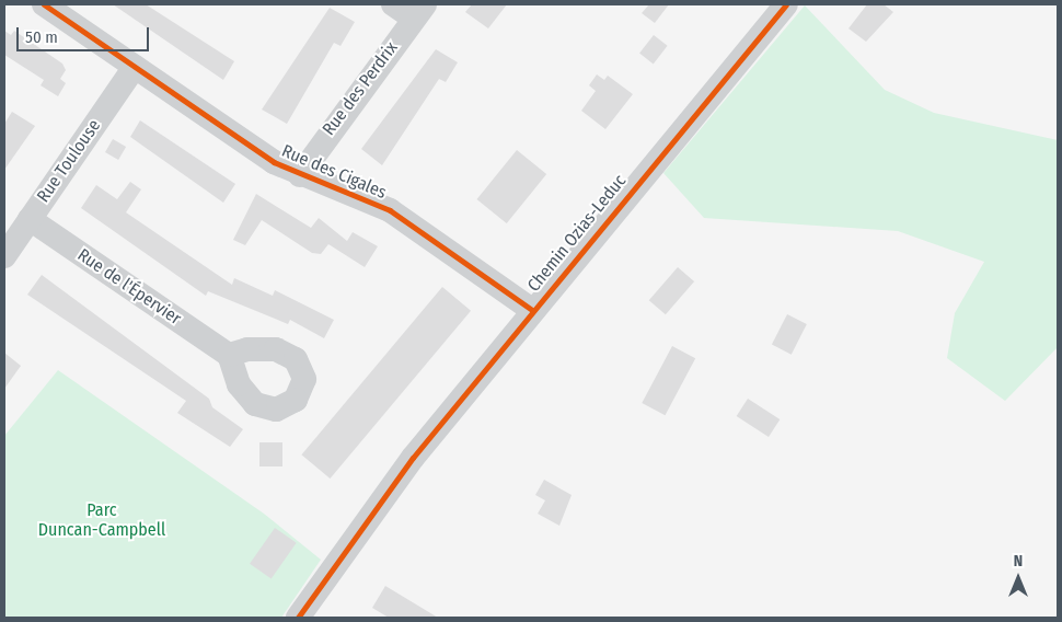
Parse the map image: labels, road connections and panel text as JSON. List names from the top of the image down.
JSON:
{
  "streets": {
    "street": [
      "Rue des Perdrix",
      "Rue Toulouse",
      "Rue des Cigales",
      "Chemin Ozias-Leduc",
      "Rue de l'Épervier"
    ]
  },
  "crossings": [
    ["Rue des Perdrix", "Rue des Cigales"],
    ["Rue Toulouse", "Rue des Cigales"],
    ["Rue Toulouse", "Rue de l'Épervier"],
    ["Rue des Cigales", "Chemin Ozias-Leduc"]
  ],
  "parks": ["Parc Duncan-Campbell"],
  "scale_bar": "50 m",
  "north": "top"
}
